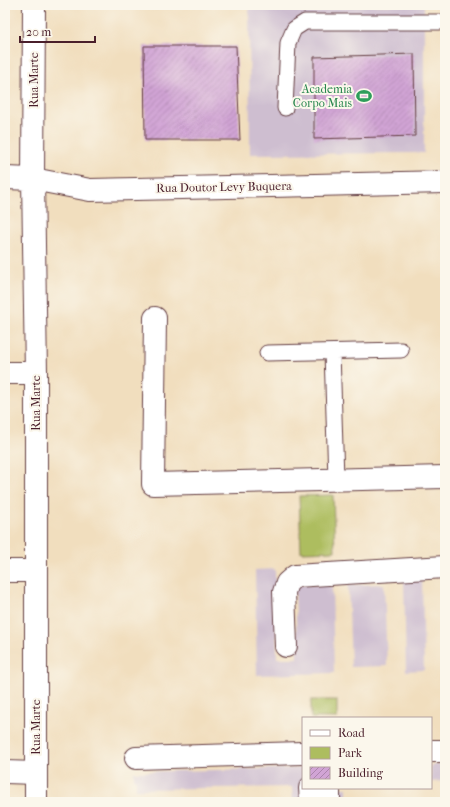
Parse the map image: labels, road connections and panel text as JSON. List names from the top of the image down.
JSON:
{
  "streets": {
    "street": ["Rua Marte", "Rua Doutor Levy Buquera"]
  },
  "crossings": [
    ["Rua Marte", "Rua Doutor Levy Buquera"]
  ],
  "places": {
    "sports": ["Academia Corpo Mais"]
  },
  "legend": ["Road", "Park", "Building"],
  "scale_bar": "20 m"
}
